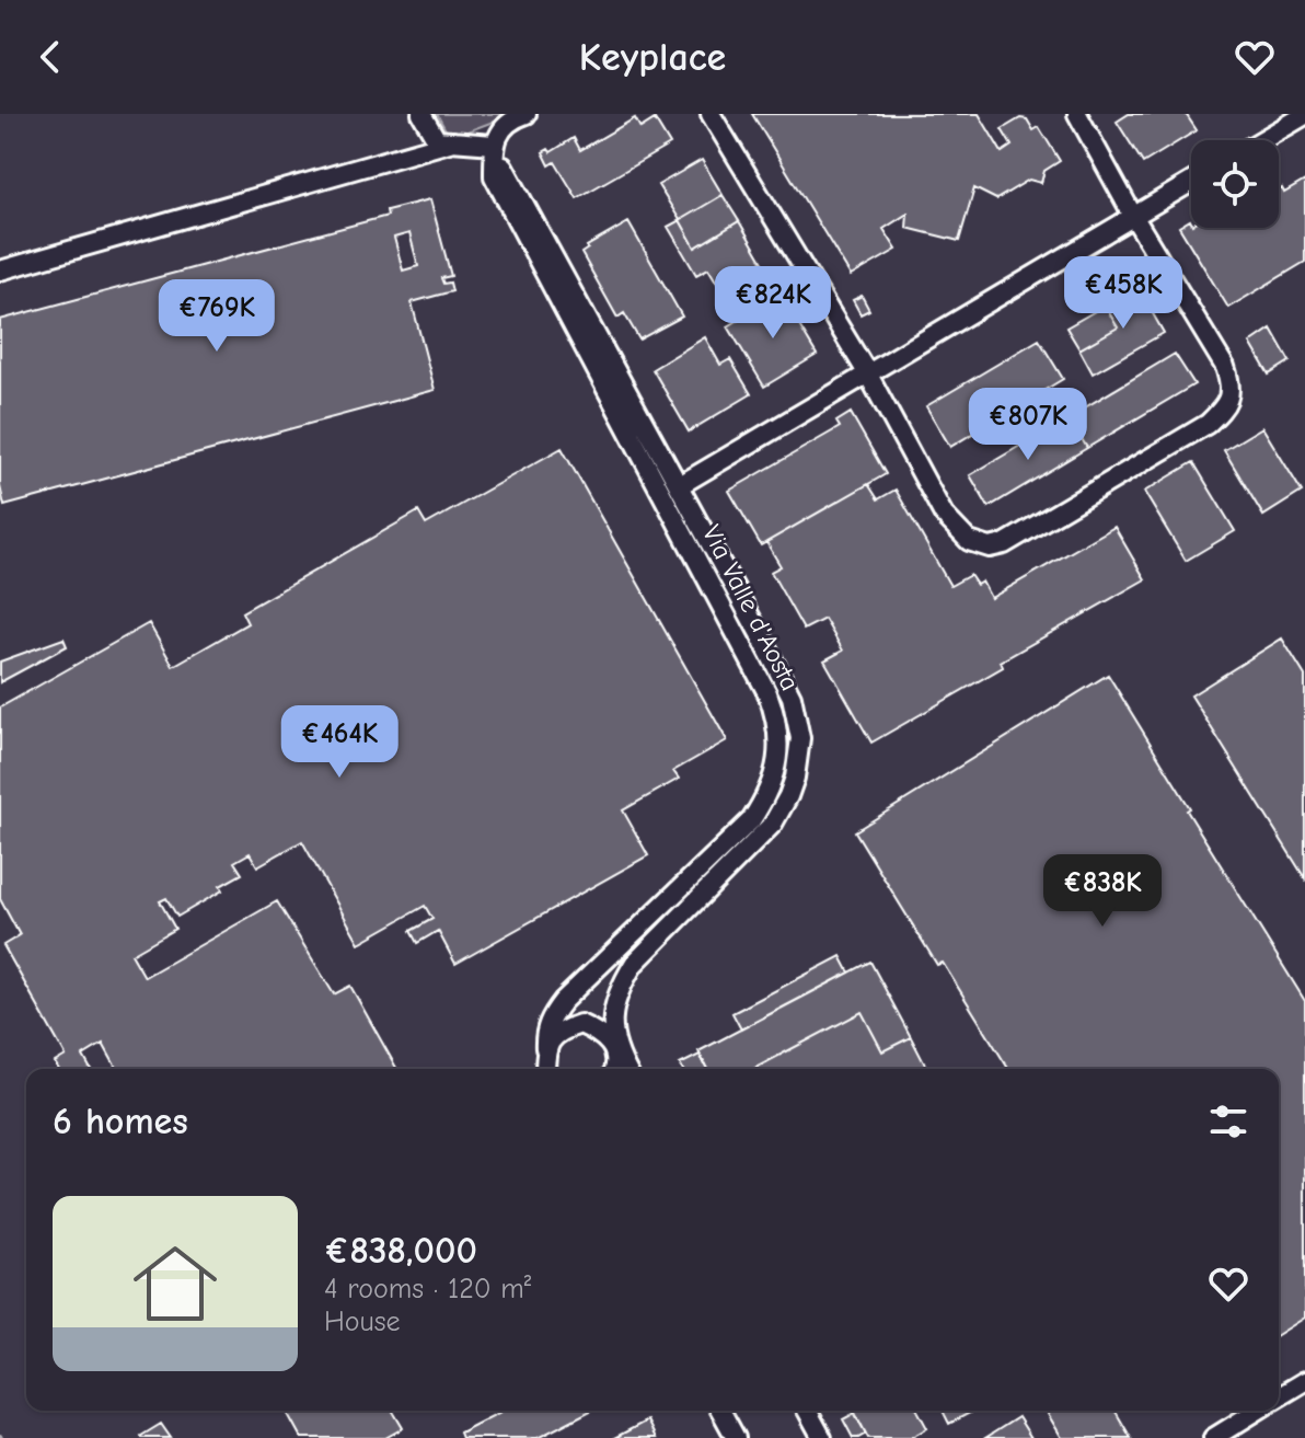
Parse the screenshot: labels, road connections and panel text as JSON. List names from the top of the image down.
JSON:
{
  "streets": {
    "street": ["Via Valle d'Aosta"]
  },
  "page": {
    "header": "Keyplace",
    "price": [
      "€458K",
      "€824K",
      "€769K",
      "€807K",
      "€464K",
      "€838K"
    ],
    "heading": "6 homes",
    "list": [
      {
        "name": "€838,000",
        "note": "4 rooms · 120 m² · House"
      }
    ]
  }
}
